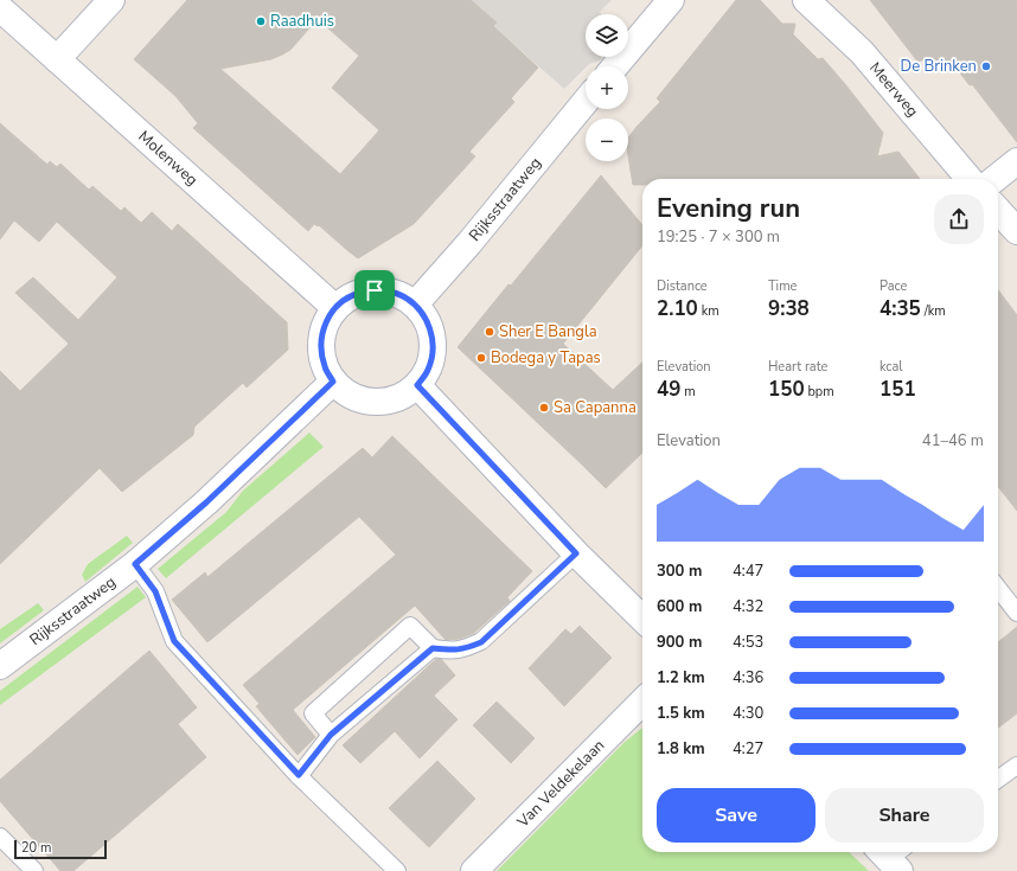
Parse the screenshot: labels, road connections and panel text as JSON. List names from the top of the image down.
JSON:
{
  "streets": {
    "street": [
      "Meerweg",
      "Molenweg",
      "Rijksstraatweg",
      "Van Veldekelaan"
    ]
  },
  "crossings": [
    ["Molenweg", "Rijksstraatweg"]
  ],
  "places": [
    "Raadhuis",
    "De Brinken",
    "Sher E Bangla",
    "Bodega y Tapas",
    "Sa Capanna"
  ],
  "scale_bar": "20 m",
  "page": {
    "map_buttons": ["+", "−"],
    "heading": ["Evening run", "19:25 · 7 × 300 m"],
    "stats": [
      ["Distance", "2.10 km"],
      ["Time", "9:38"],
      ["Pace", "4:35 /km"],
      ["Elevation", "49 m"],
      ["Heart rate", "150 bpm"],
      ["kcal", "151"]
    ],
    "chart": ["Elevation", "41–46 m"],
    "list": [
      {
        "name": "300 m",
        "note": "4:47"
      },
      {
        "name": "600 m",
        "note": "4:32"
      },
      {
        "name": "900 m",
        "note": "4:53"
      },
      {
        "name": "1.2 km",
        "note": "4:36"
      },
      {
        "name": "1.5 km",
        "note": "4:30"
      },
      {
        "name": "1.8 km",
        "note": "4:27"
      }
    ],
    "buttons": ["Save", "Share"],
    "scale": "20 m"
  }
}
